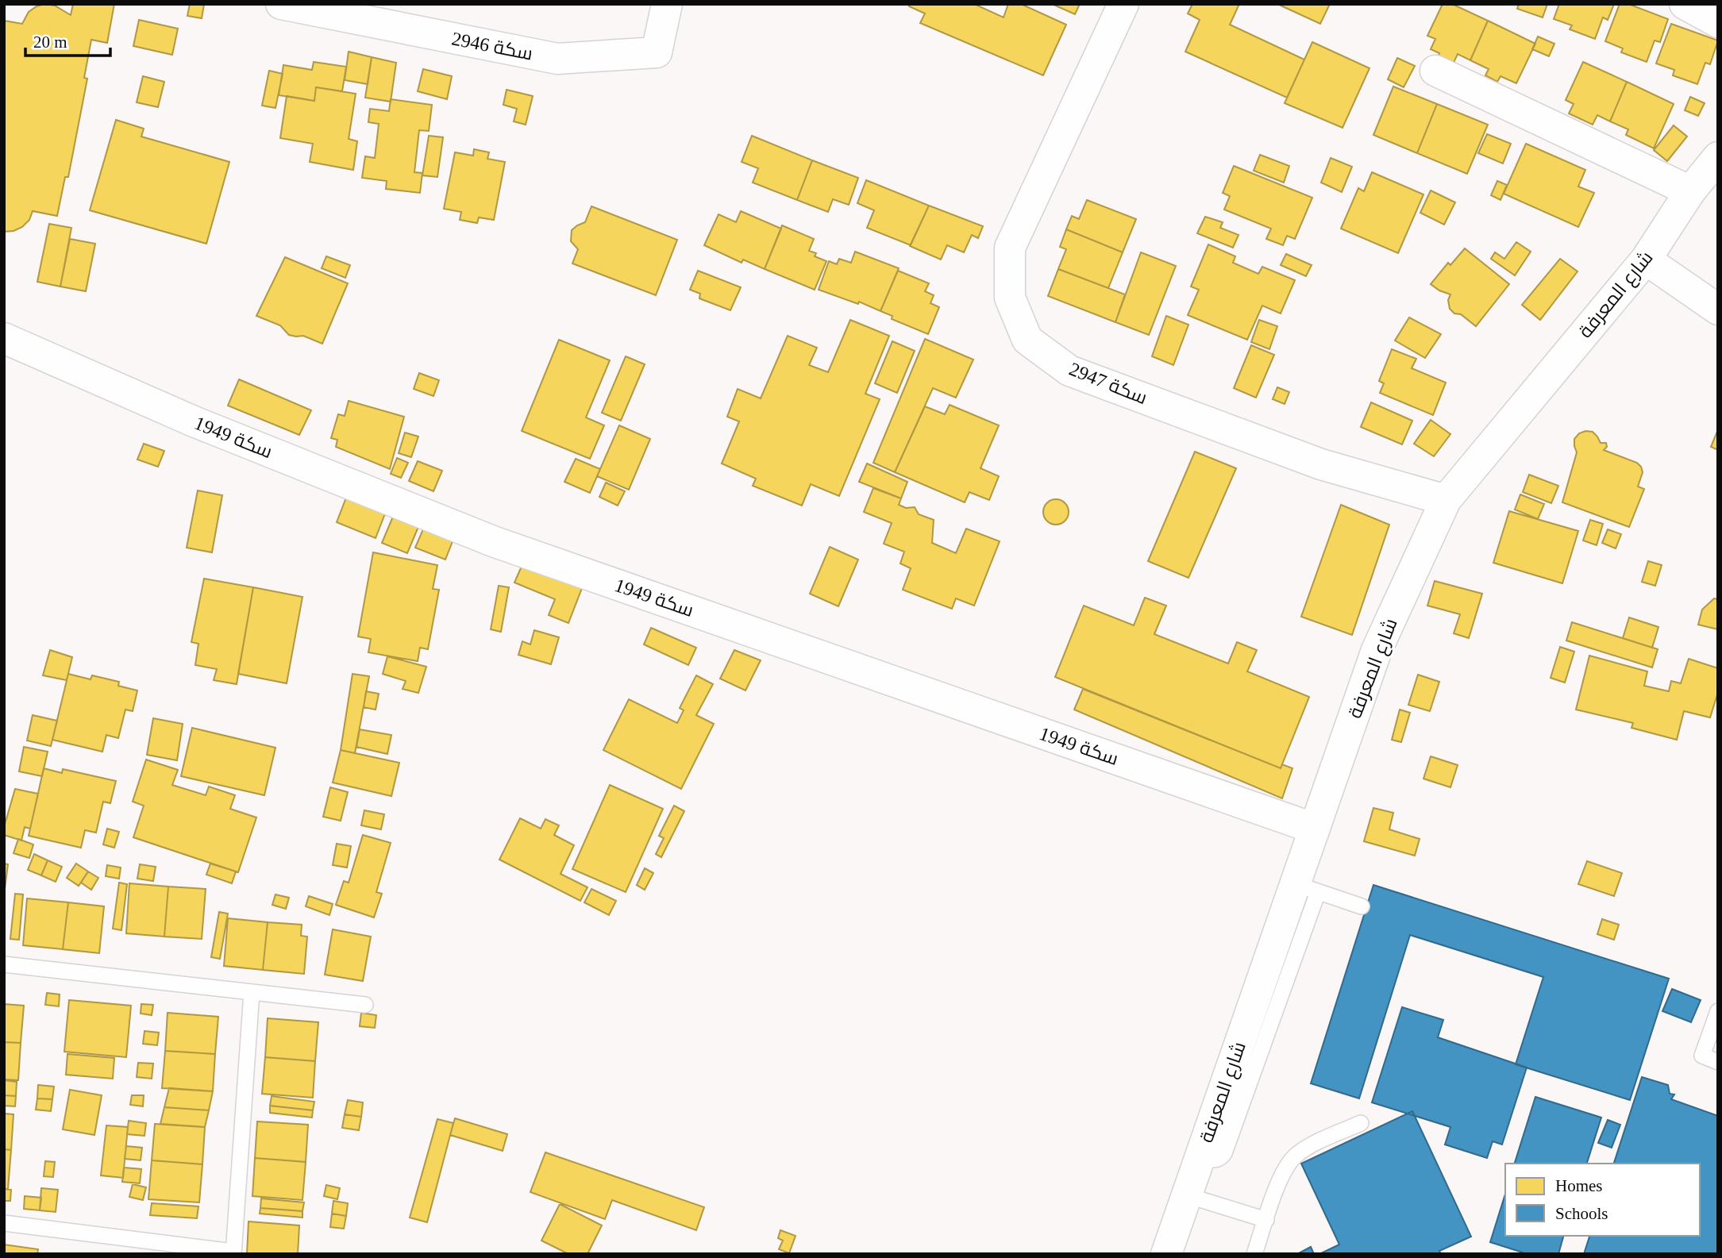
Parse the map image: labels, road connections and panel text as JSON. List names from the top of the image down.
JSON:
{
  "streets": {
    "street": [
      "سكة 2946",
      "شارع المعرفة",
      "سكة 2947",
      "سكة 1949"
    ]
  },
  "crossings": [
    ["شارع المعرفة", "سكة 2947"],
    ["شارع المعرفة", "سكة 1949"]
  ],
  "legend": ["Homes", "Schools"],
  "scale_bar": "20 m"
}
